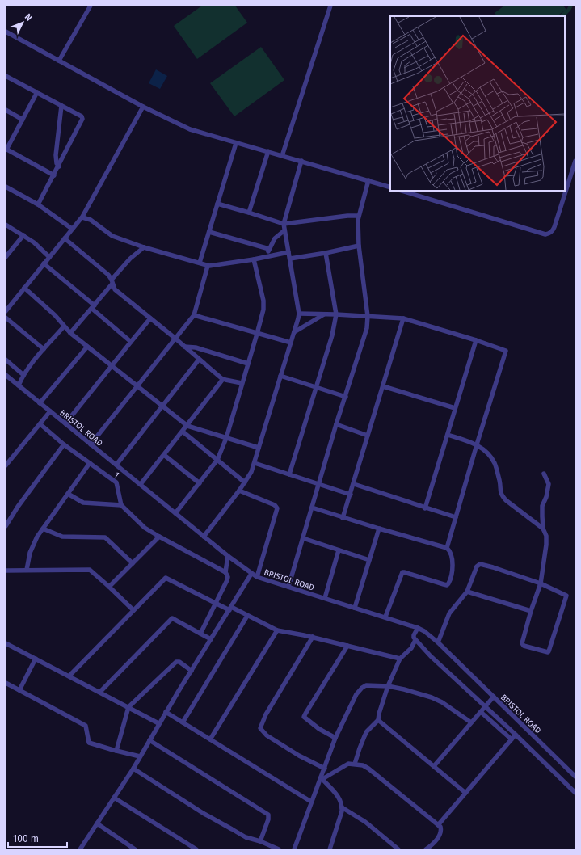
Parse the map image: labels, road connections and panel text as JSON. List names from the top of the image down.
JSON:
{
  "streets": {
    "street": ["BRISTOL ROAD", "1"]
  },
  "scale_bar": "100 m",
  "north": "top right"
}
